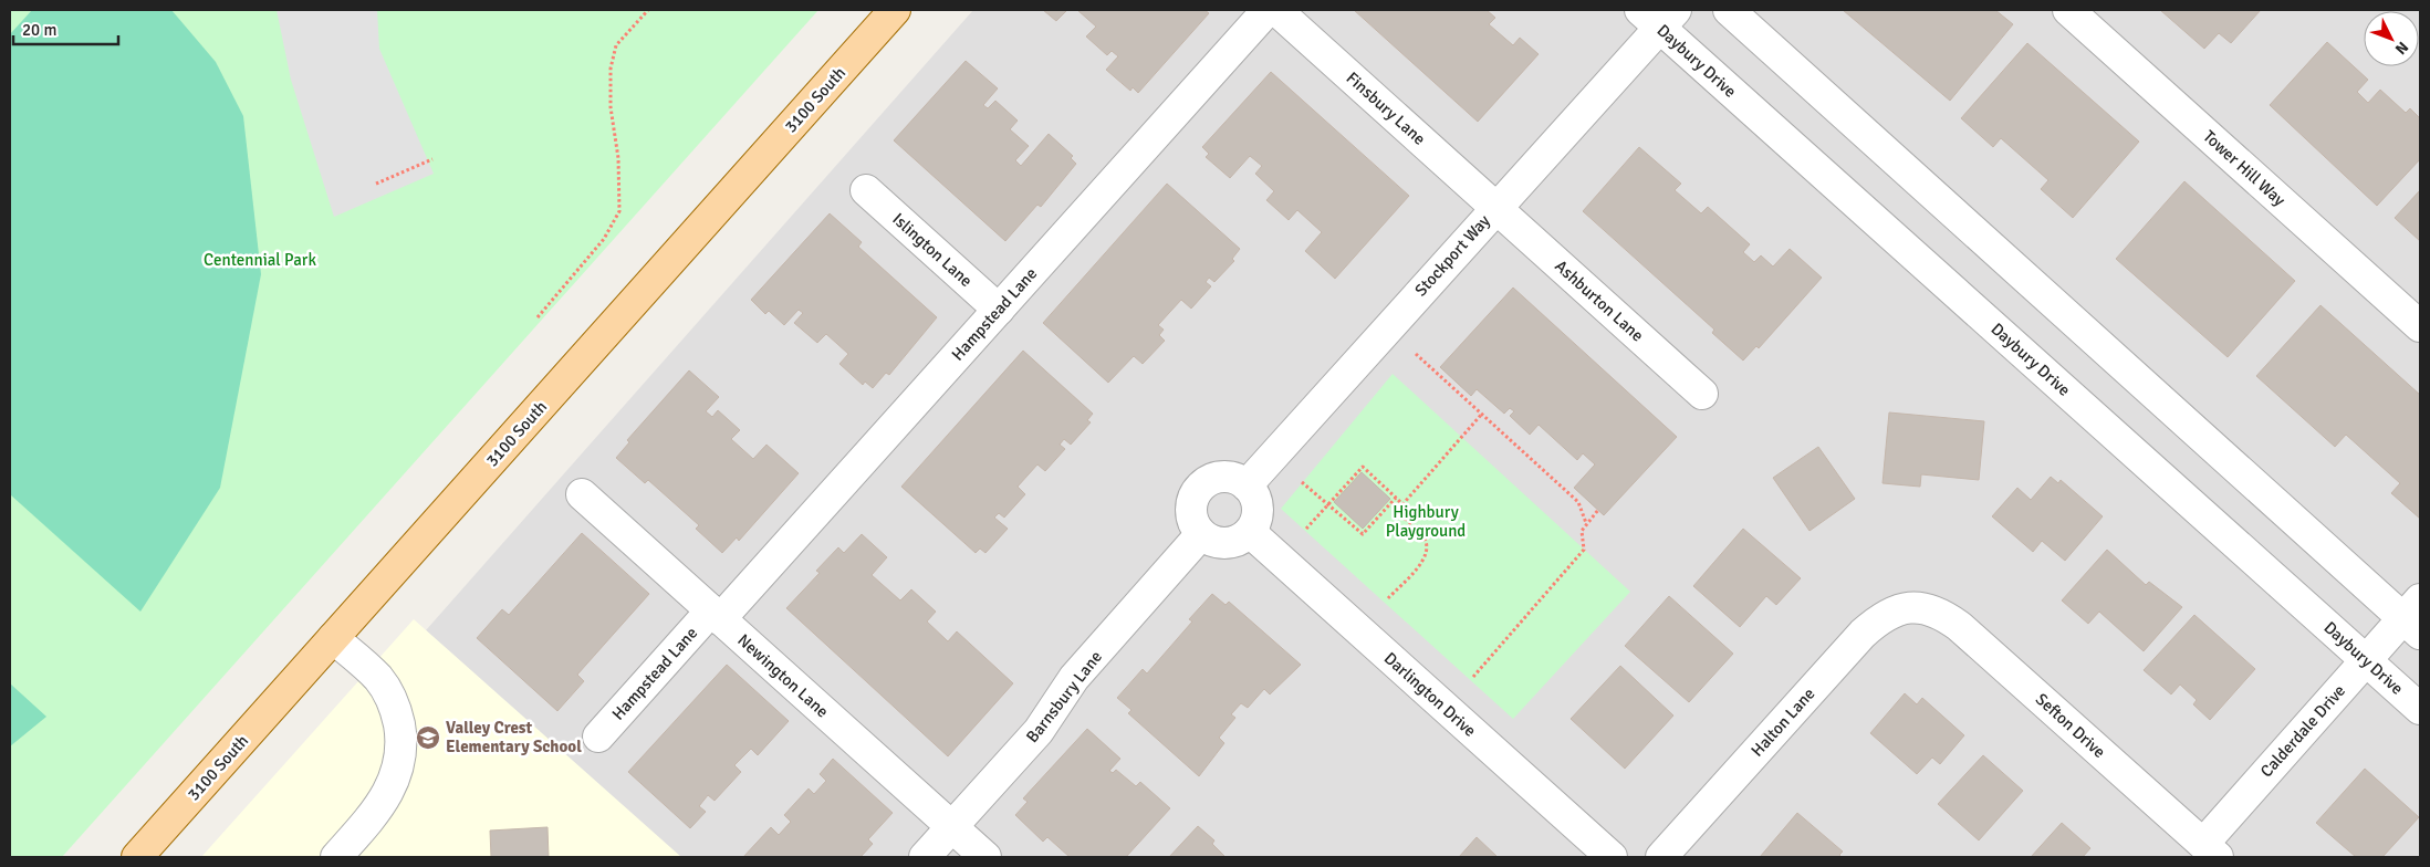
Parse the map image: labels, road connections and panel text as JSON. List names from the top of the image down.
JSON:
{
  "streets": {
    "main road": ["3100 South"],
    "street": [
      "Daybury Drive",
      "Finsbury Lane",
      "Tower Hill Way",
      "Islington Lane",
      "Stockport Way",
      "Ashburton Lane",
      "Hampstead Lane",
      "Newington Lane",
      "Darlington Drive",
      "Barnsbury Lane",
      "Halton Lane",
      "Sefton Drive",
      "Calderdale Drive"
    ]
  },
  "crossings": [
    ["Daybury Drive", "Stockport Way"],
    ["Daybury Drive", "Calderdale Drive"],
    ["Finsbury Lane", "Stockport Way"],
    ["Finsbury Lane", "Ashburton Lane"],
    ["Islington Lane", "Hampstead Lane"],
    ["Stockport Way", "Ashburton Lane"],
    ["Stockport Way", "Darlington Drive"],
    ["Stockport Way", "Barnsbury Lane"],
    ["Hampstead Lane", "Newington Lane"],
    ["Newington Lane", "Barnsbury Lane"],
    ["Darlington Drive", "Barnsbury Lane"],
    ["Halton Lane", "Sefton Drive"],
    ["Sefton Drive", "Calderdale Drive"]
  ],
  "parks": ["Centennial Park", "Highbury Playground"],
  "places": {
    "school or university": ["Valley Crest Elementary School"]
  },
  "scale_bar": "20 m",
  "north": "bottom right"
}
